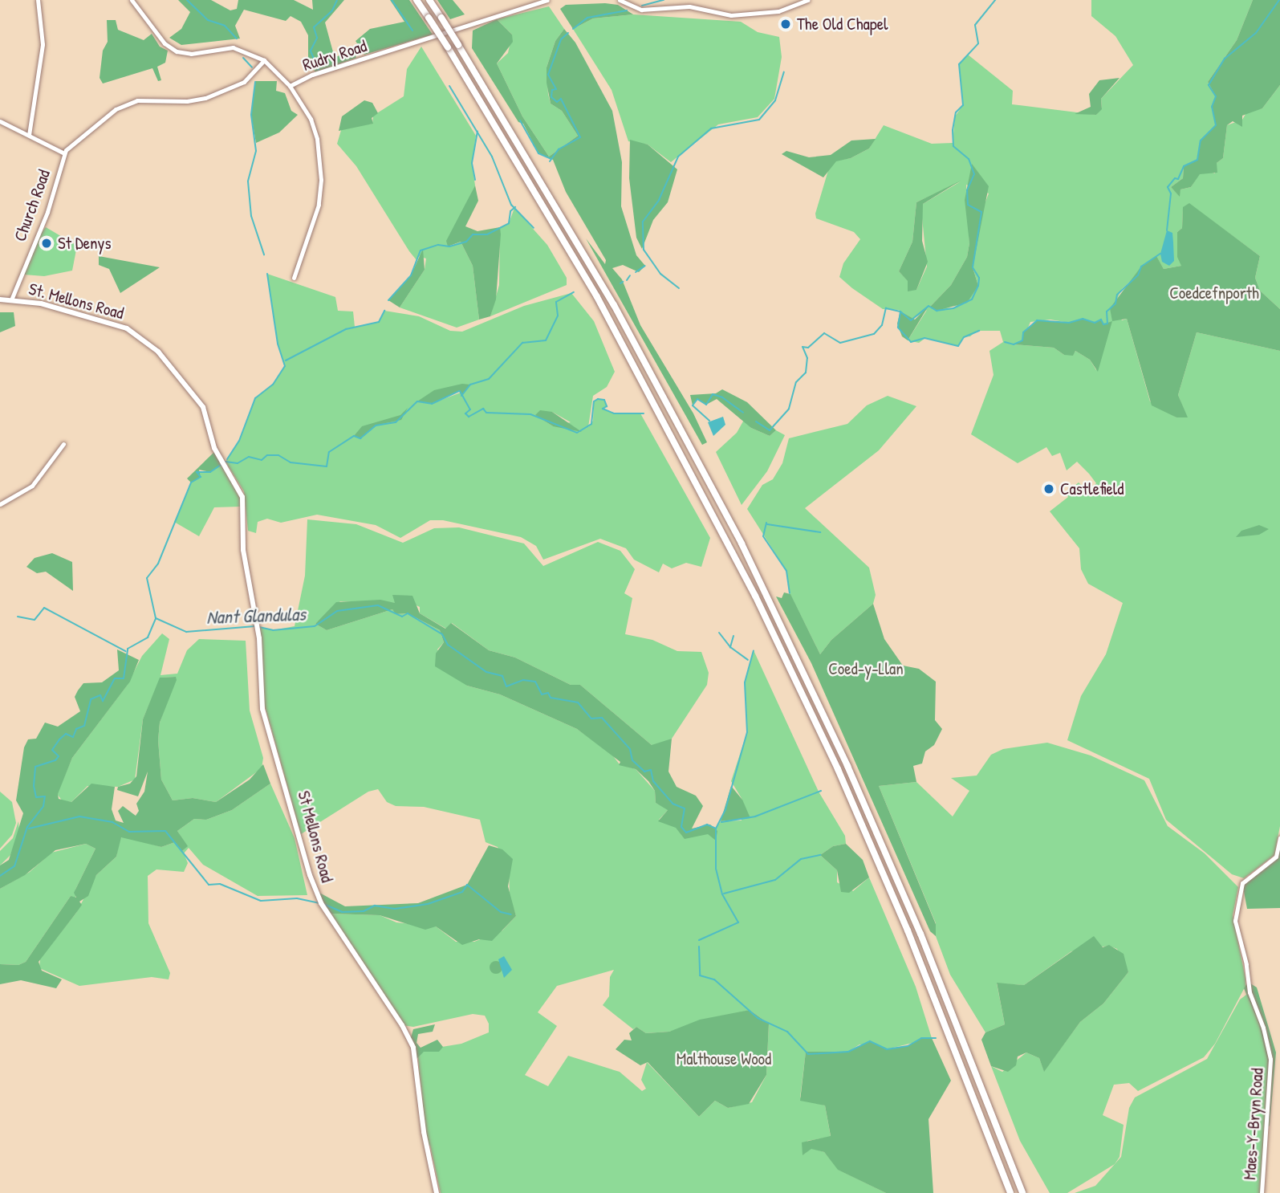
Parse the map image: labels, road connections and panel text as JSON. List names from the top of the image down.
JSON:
{
  "streets": {
    "main road": ["St. Mellons Road", "St Mellons Road"],
    "street": ["Rudry Road", "Church Road", "Maes-Y-Bryn Road"]
  },
  "crossings": [
    ["Church Road", "St. Mellons Road"],
    ["St. Mellons Road", "St Mellons Road"]
  ],
  "water": ["Nant Glandulas"],
  "parks": ["Coedcefnporth", "Coed-y-Llan", "Malthouse Wood"],
  "places": ["The Old Chapel", "St Denys", "Castlefield"]
}
